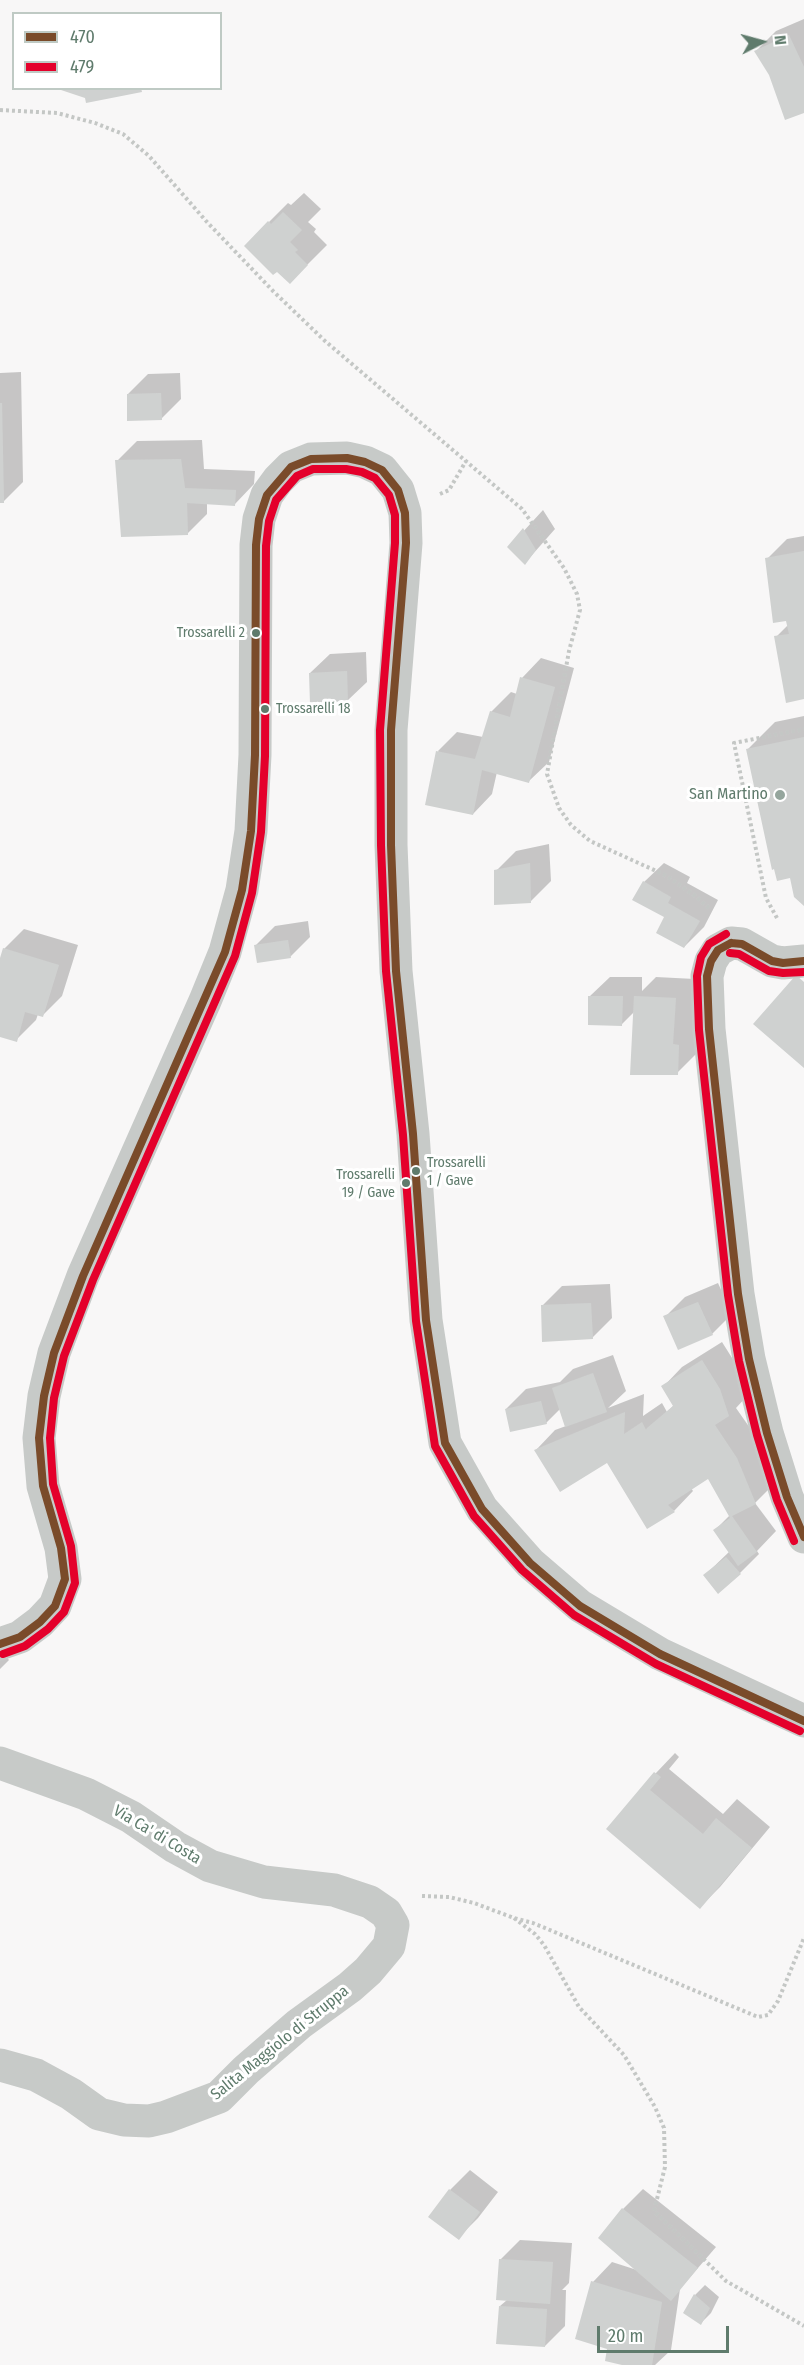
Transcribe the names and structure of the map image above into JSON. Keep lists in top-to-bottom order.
{
  "streets": {
    "street": ["Via Ca' di Costa", "Salita Maggiolo di Struppa"]
  },
  "crossings": [
    ["Via Ca' di Costa", "Salita Maggiolo di Struppa"]
  ],
  "places": [
    "Trossarelli 2",
    "Trossarelli 18",
    "San Martino",
    "Trossarelli 1 / Gave",
    "Trossarelli 19 / Gave"
  ],
  "lines": ["transit line 470", "transit line 479"],
  "legend": ["470", "479"],
  "scale_bar": "20 m",
  "north": "right"
}
